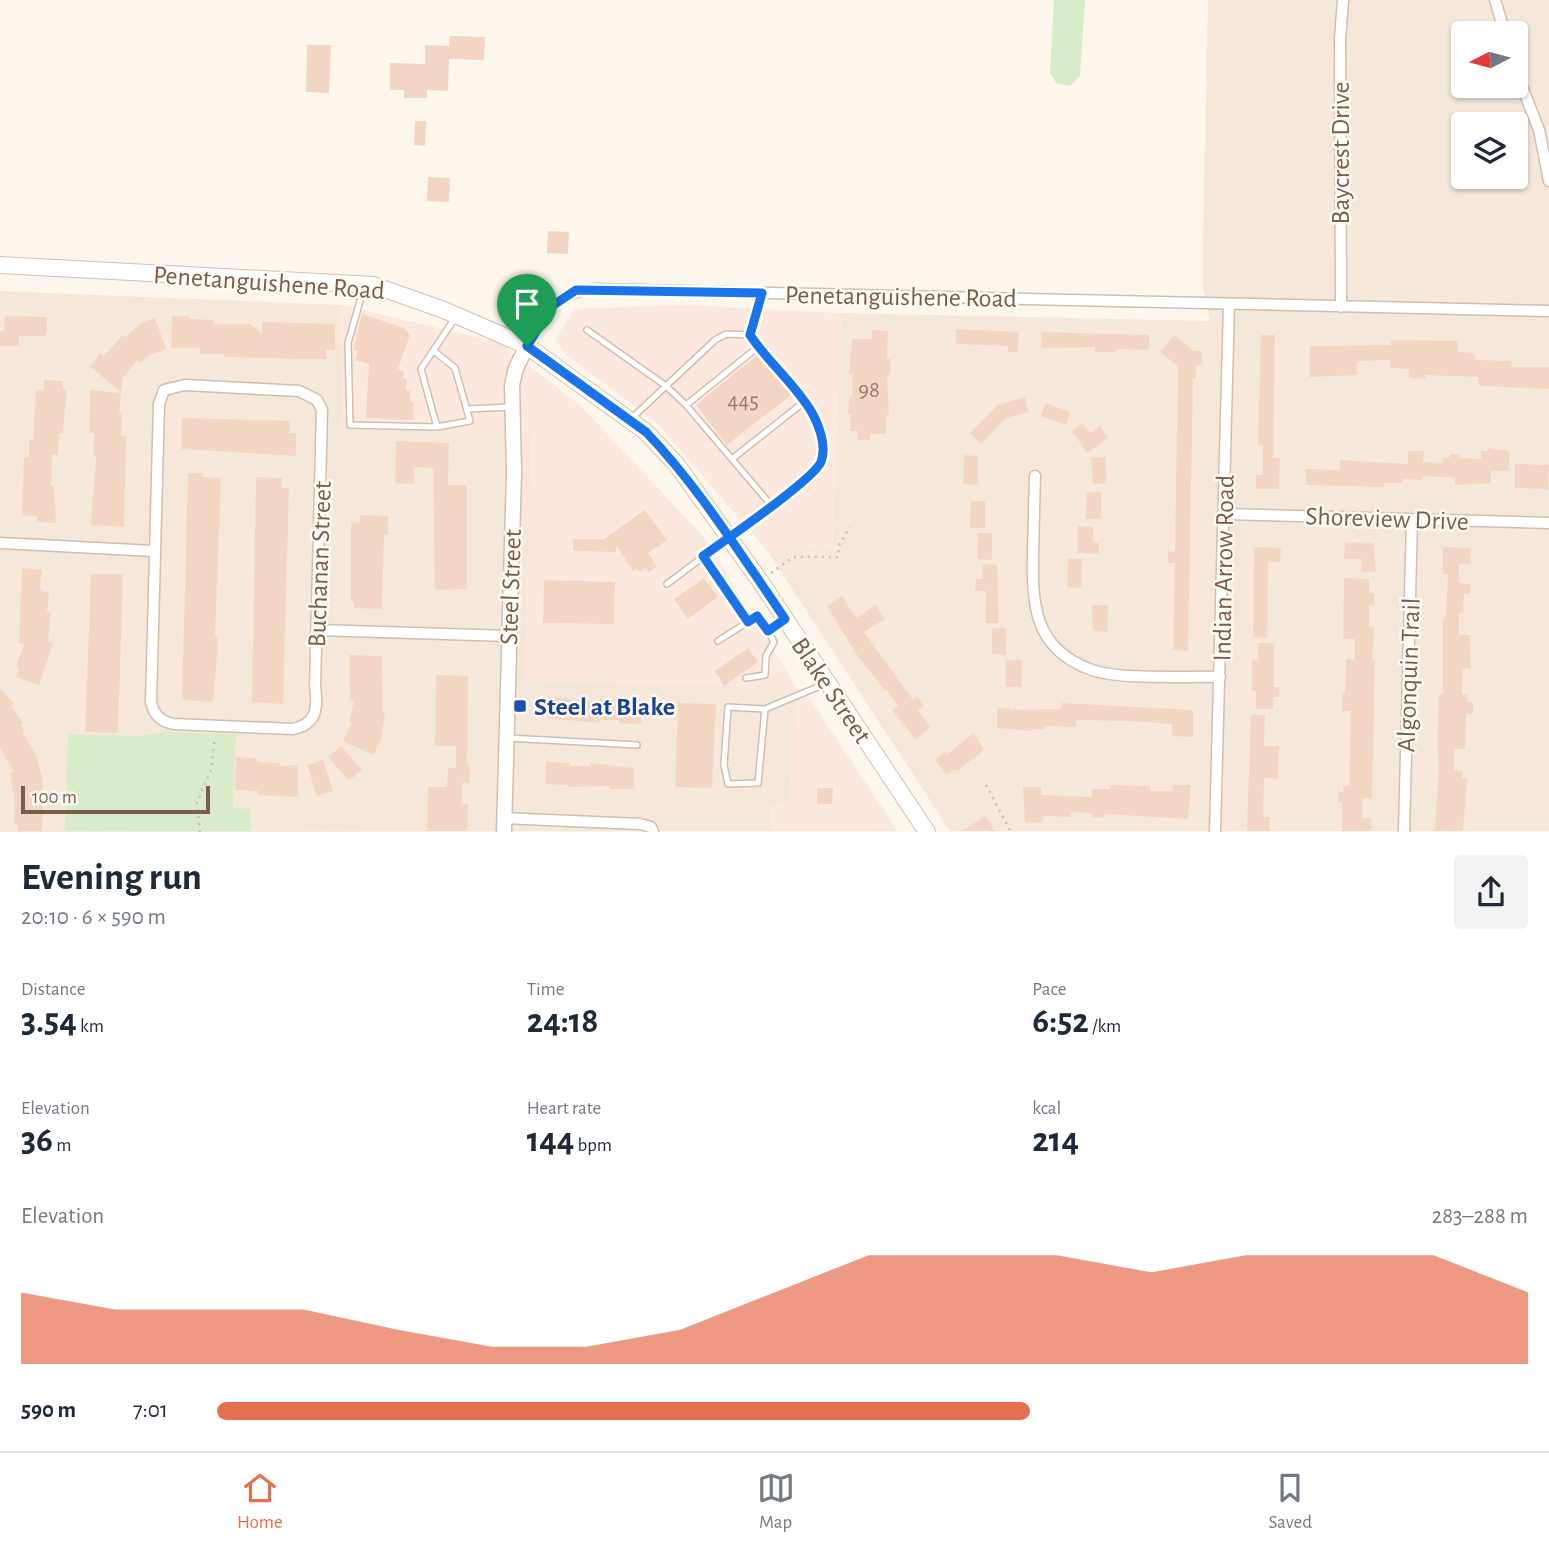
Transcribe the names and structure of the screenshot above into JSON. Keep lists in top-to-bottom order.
{
  "streets": {
    "main road": ["Penetanguishene Road", "Blake Street"],
    "street": [
      "Baycrest Drive",
      "Shoreview Drive",
      "Buchanan Street",
      "Indian Arrow Road",
      "Steel Street",
      "Algonquin Trail"
    ]
  },
  "crossings": [
    ["Baycrest Drive", "Penetanguishene Road"],
    ["Penetanguishene Road", "Indian Arrow Road"],
    ["Penetanguishene Road", "Steel Street"],
    ["Penetanguishene Road", "Blake Street"],
    ["Shoreview Drive", "Indian Arrow Road"],
    ["Shoreview Drive", "Algonquin Trail"],
    ["Steel Street", "Blake Street"]
  ],
  "places": {
    "transit": ["Steel at Blake"]
  },
  "house_numbers": ["98", "445"],
  "scale_bar": "100 m",
  "north": "left",
  "page": {
    "scale": "100 m",
    "heading": ["Evening run", "20:10 · 6 × 590 m"],
    "stats": [
      ["Distance", "3.54 km"],
      ["Time", "24:18"],
      ["Pace", "6:52 /km"],
      ["Elevation", "36 m"],
      ["Heart rate", "144 bpm"],
      ["kcal", "214"]
    ],
    "chart": ["Elevation", "283–288 m"],
    "list": [
      {
        "name": "590 m",
        "note": "7:01"
      }
    ],
    "tabs": ["Home", "Map", "Saved"]
  }
}
